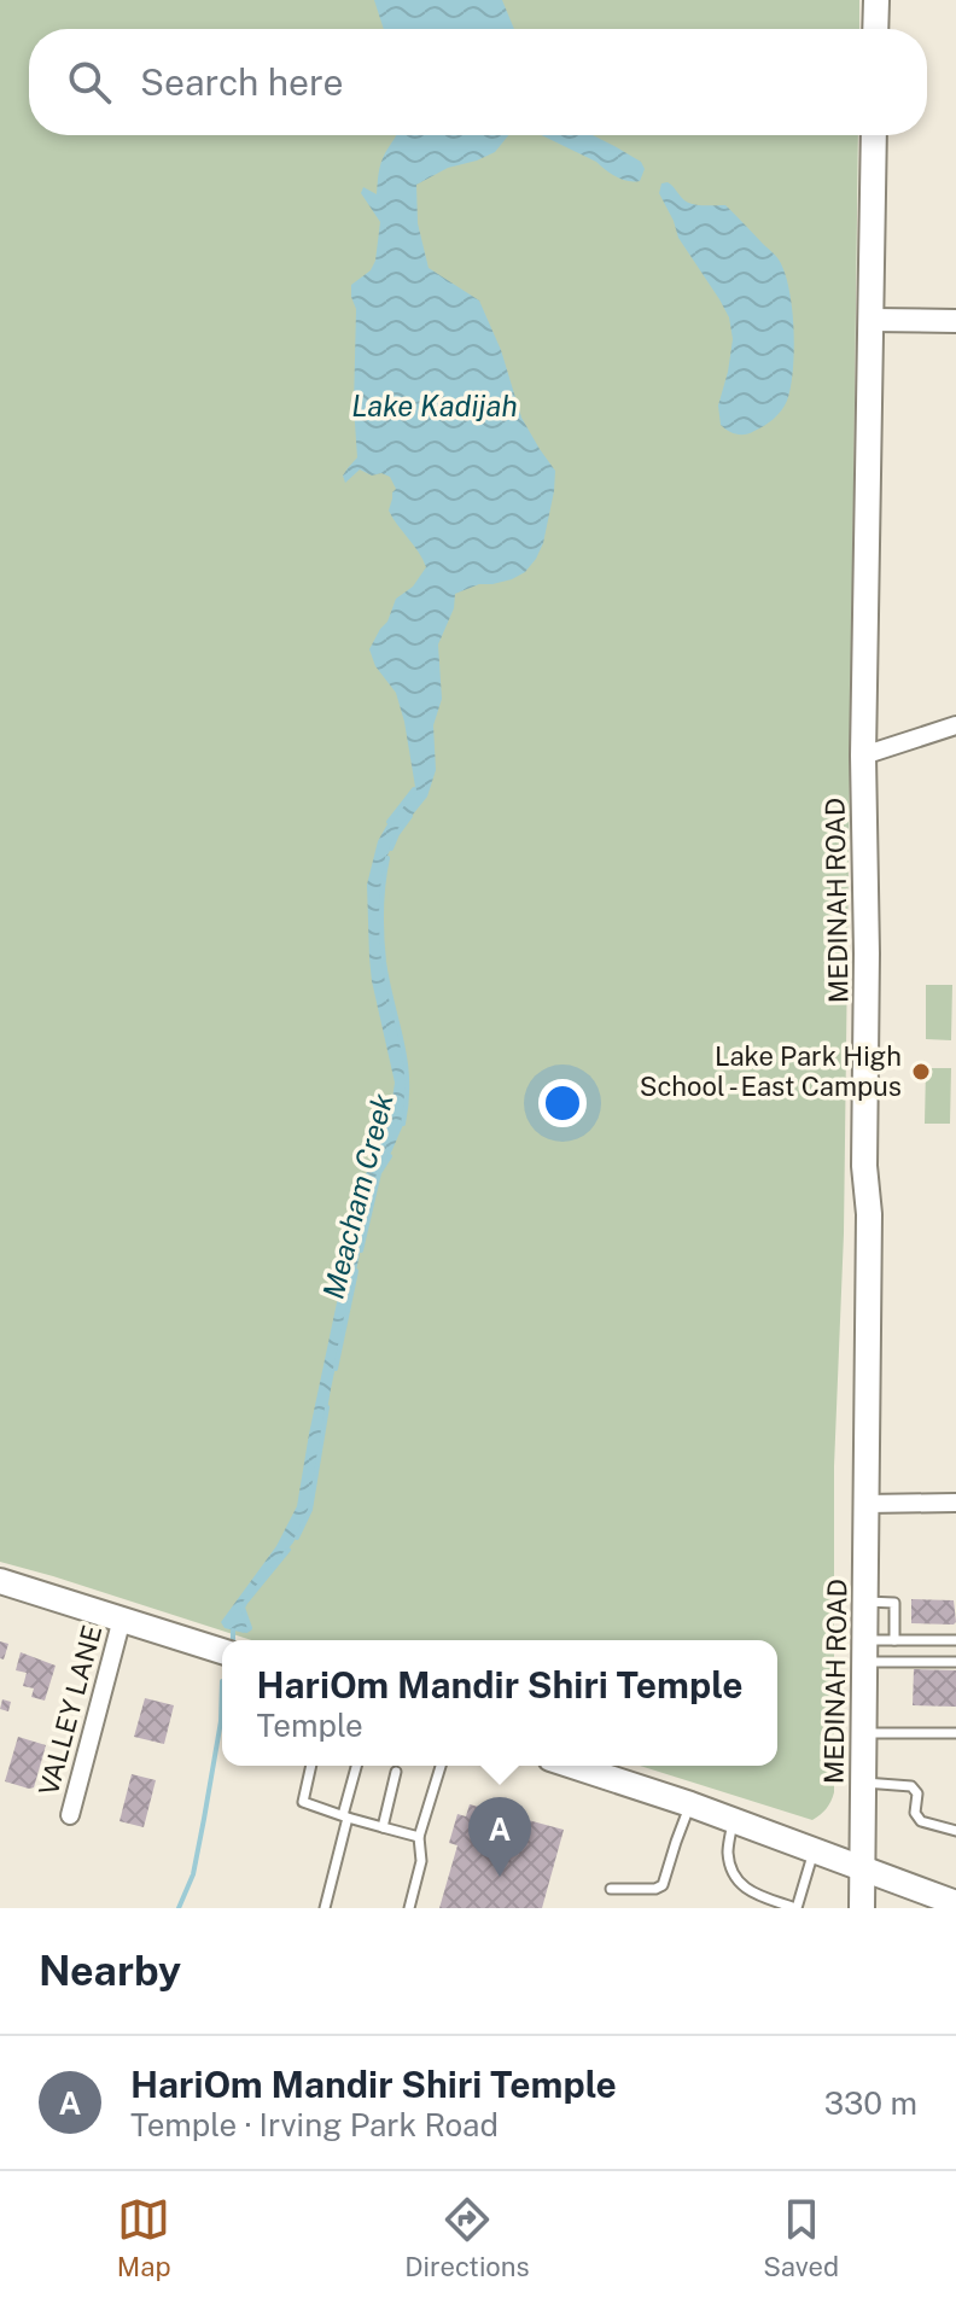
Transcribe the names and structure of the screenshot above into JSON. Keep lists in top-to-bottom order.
{
  "streets": {
    "main road": ["MEDINAH ROAD"],
    "street": ["VALLEY LANE"]
  },
  "water": ["Lake Kadijah", "Meacham Creek"],
  "places": ["Lake Park High School - East Campus"],
  "page": {
    "search": "Search here",
    "popup": ["HariOm Mandir Shiri Temple", "Temple"],
    "pins": "A",
    "heading": "Nearby",
    "list": [
      {
        "mark": "A",
        "name": "HariOm Mandir Shiri Temple",
        "note": "Temple · Irving Park Road",
        "value": "330 m"
      }
    ],
    "nav": ["Map", "Directions", "Saved"]
  }
}
